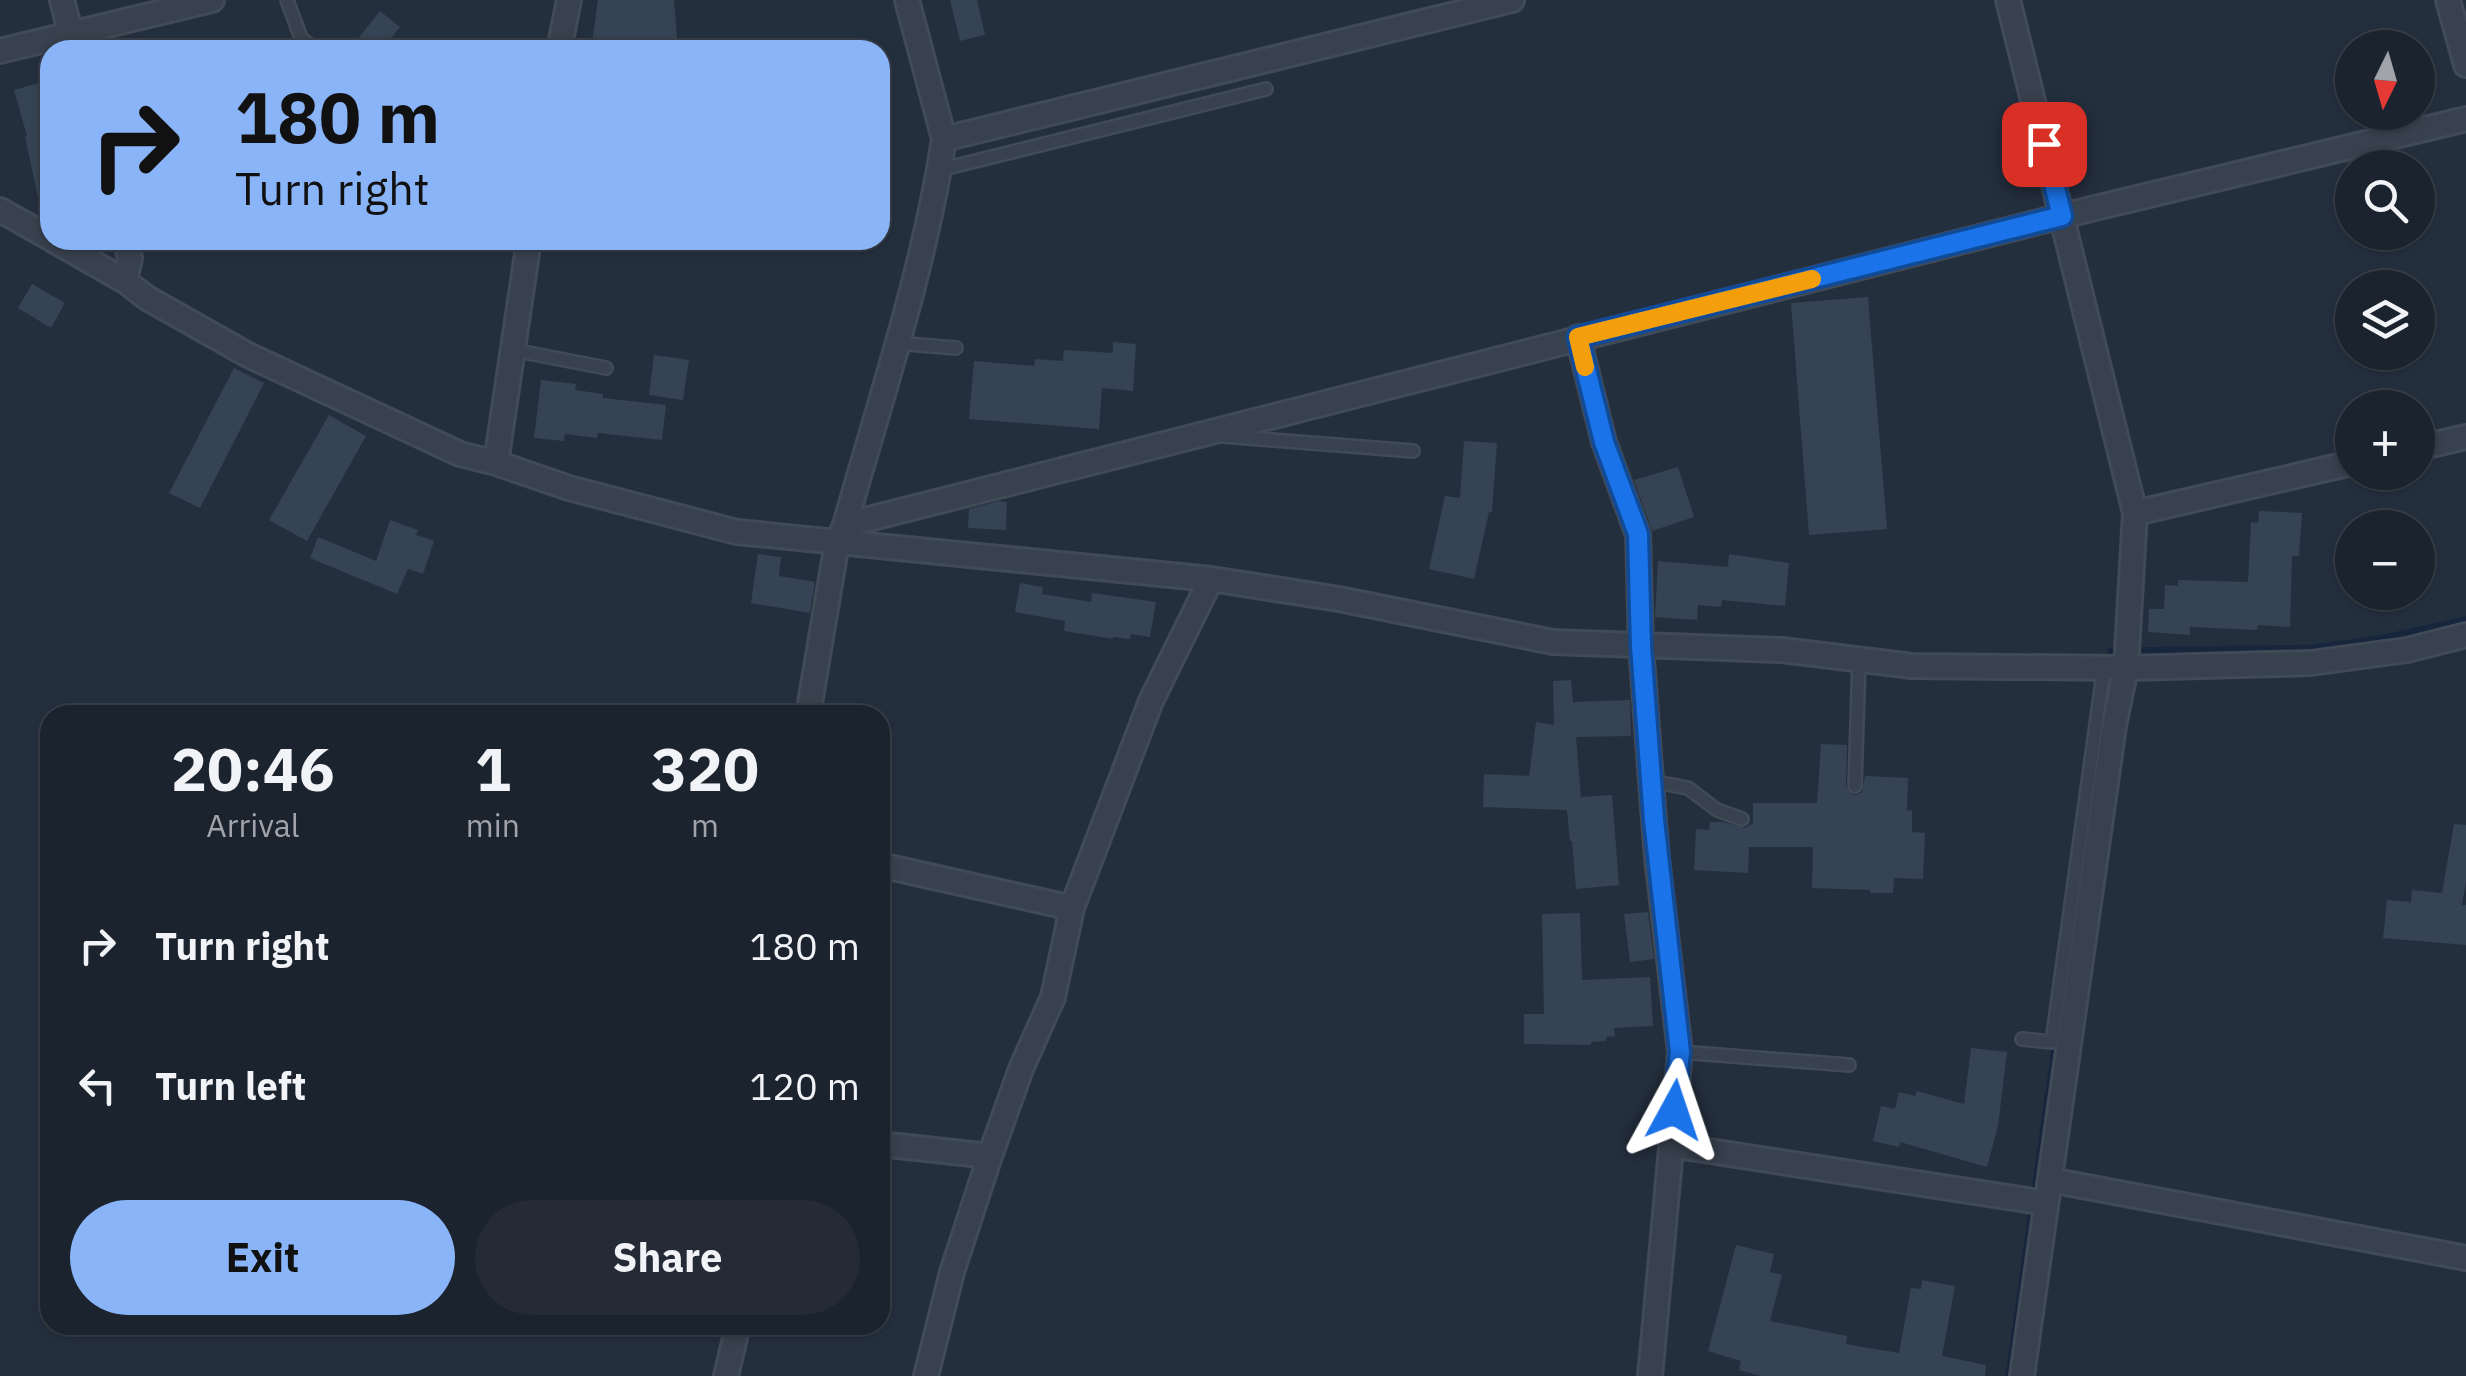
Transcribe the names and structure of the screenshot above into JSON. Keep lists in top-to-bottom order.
{
  "north": "bottom",
  "page": {
    "map_buttons": ["+", "−"],
    "turn": ["180 m", "Turn right"],
    "eta": [
      "20:46",
      "Arrival",
      "1",
      "min",
      "320",
      "m"
    ],
    "list": [
      {
        "name": "Turn right",
        "value": "180 m"
      },
      {
        "name": "Turn left",
        "value": "120 m"
      }
    ],
    "buttons": ["Exit", "Share"]
  }
}
